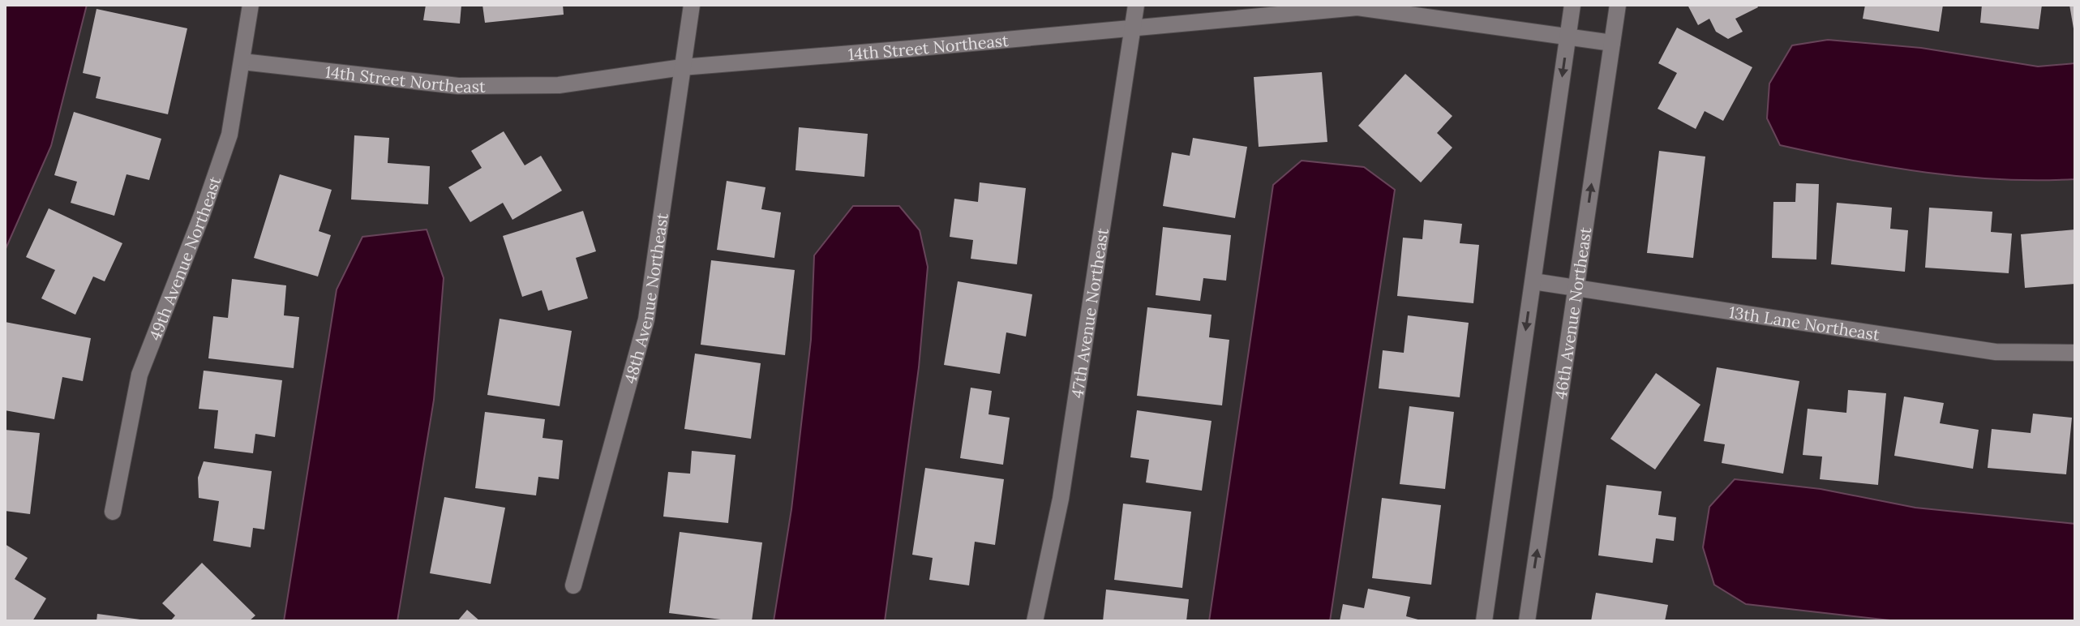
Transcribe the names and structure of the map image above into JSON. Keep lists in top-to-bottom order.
{
  "streets": {
    "street": [
      "14th Street Northeast",
      "49th Avenue Northeast",
      "48th Avenue Northeast",
      "46th Avenue Northeast",
      "47th Avenue Northeast",
      "13th Lane Northeast"
    ]
  },
  "crossings": [
    ["14th Street Northeast", "49th Avenue Northeast"],
    ["14th Street Northeast", "48th Avenue Northeast"],
    ["14th Street Northeast", "46th Avenue Northeast"],
    ["14th Street Northeast", "47th Avenue Northeast"],
    ["46th Avenue Northeast", "13th Lane Northeast"]
  ]
}
